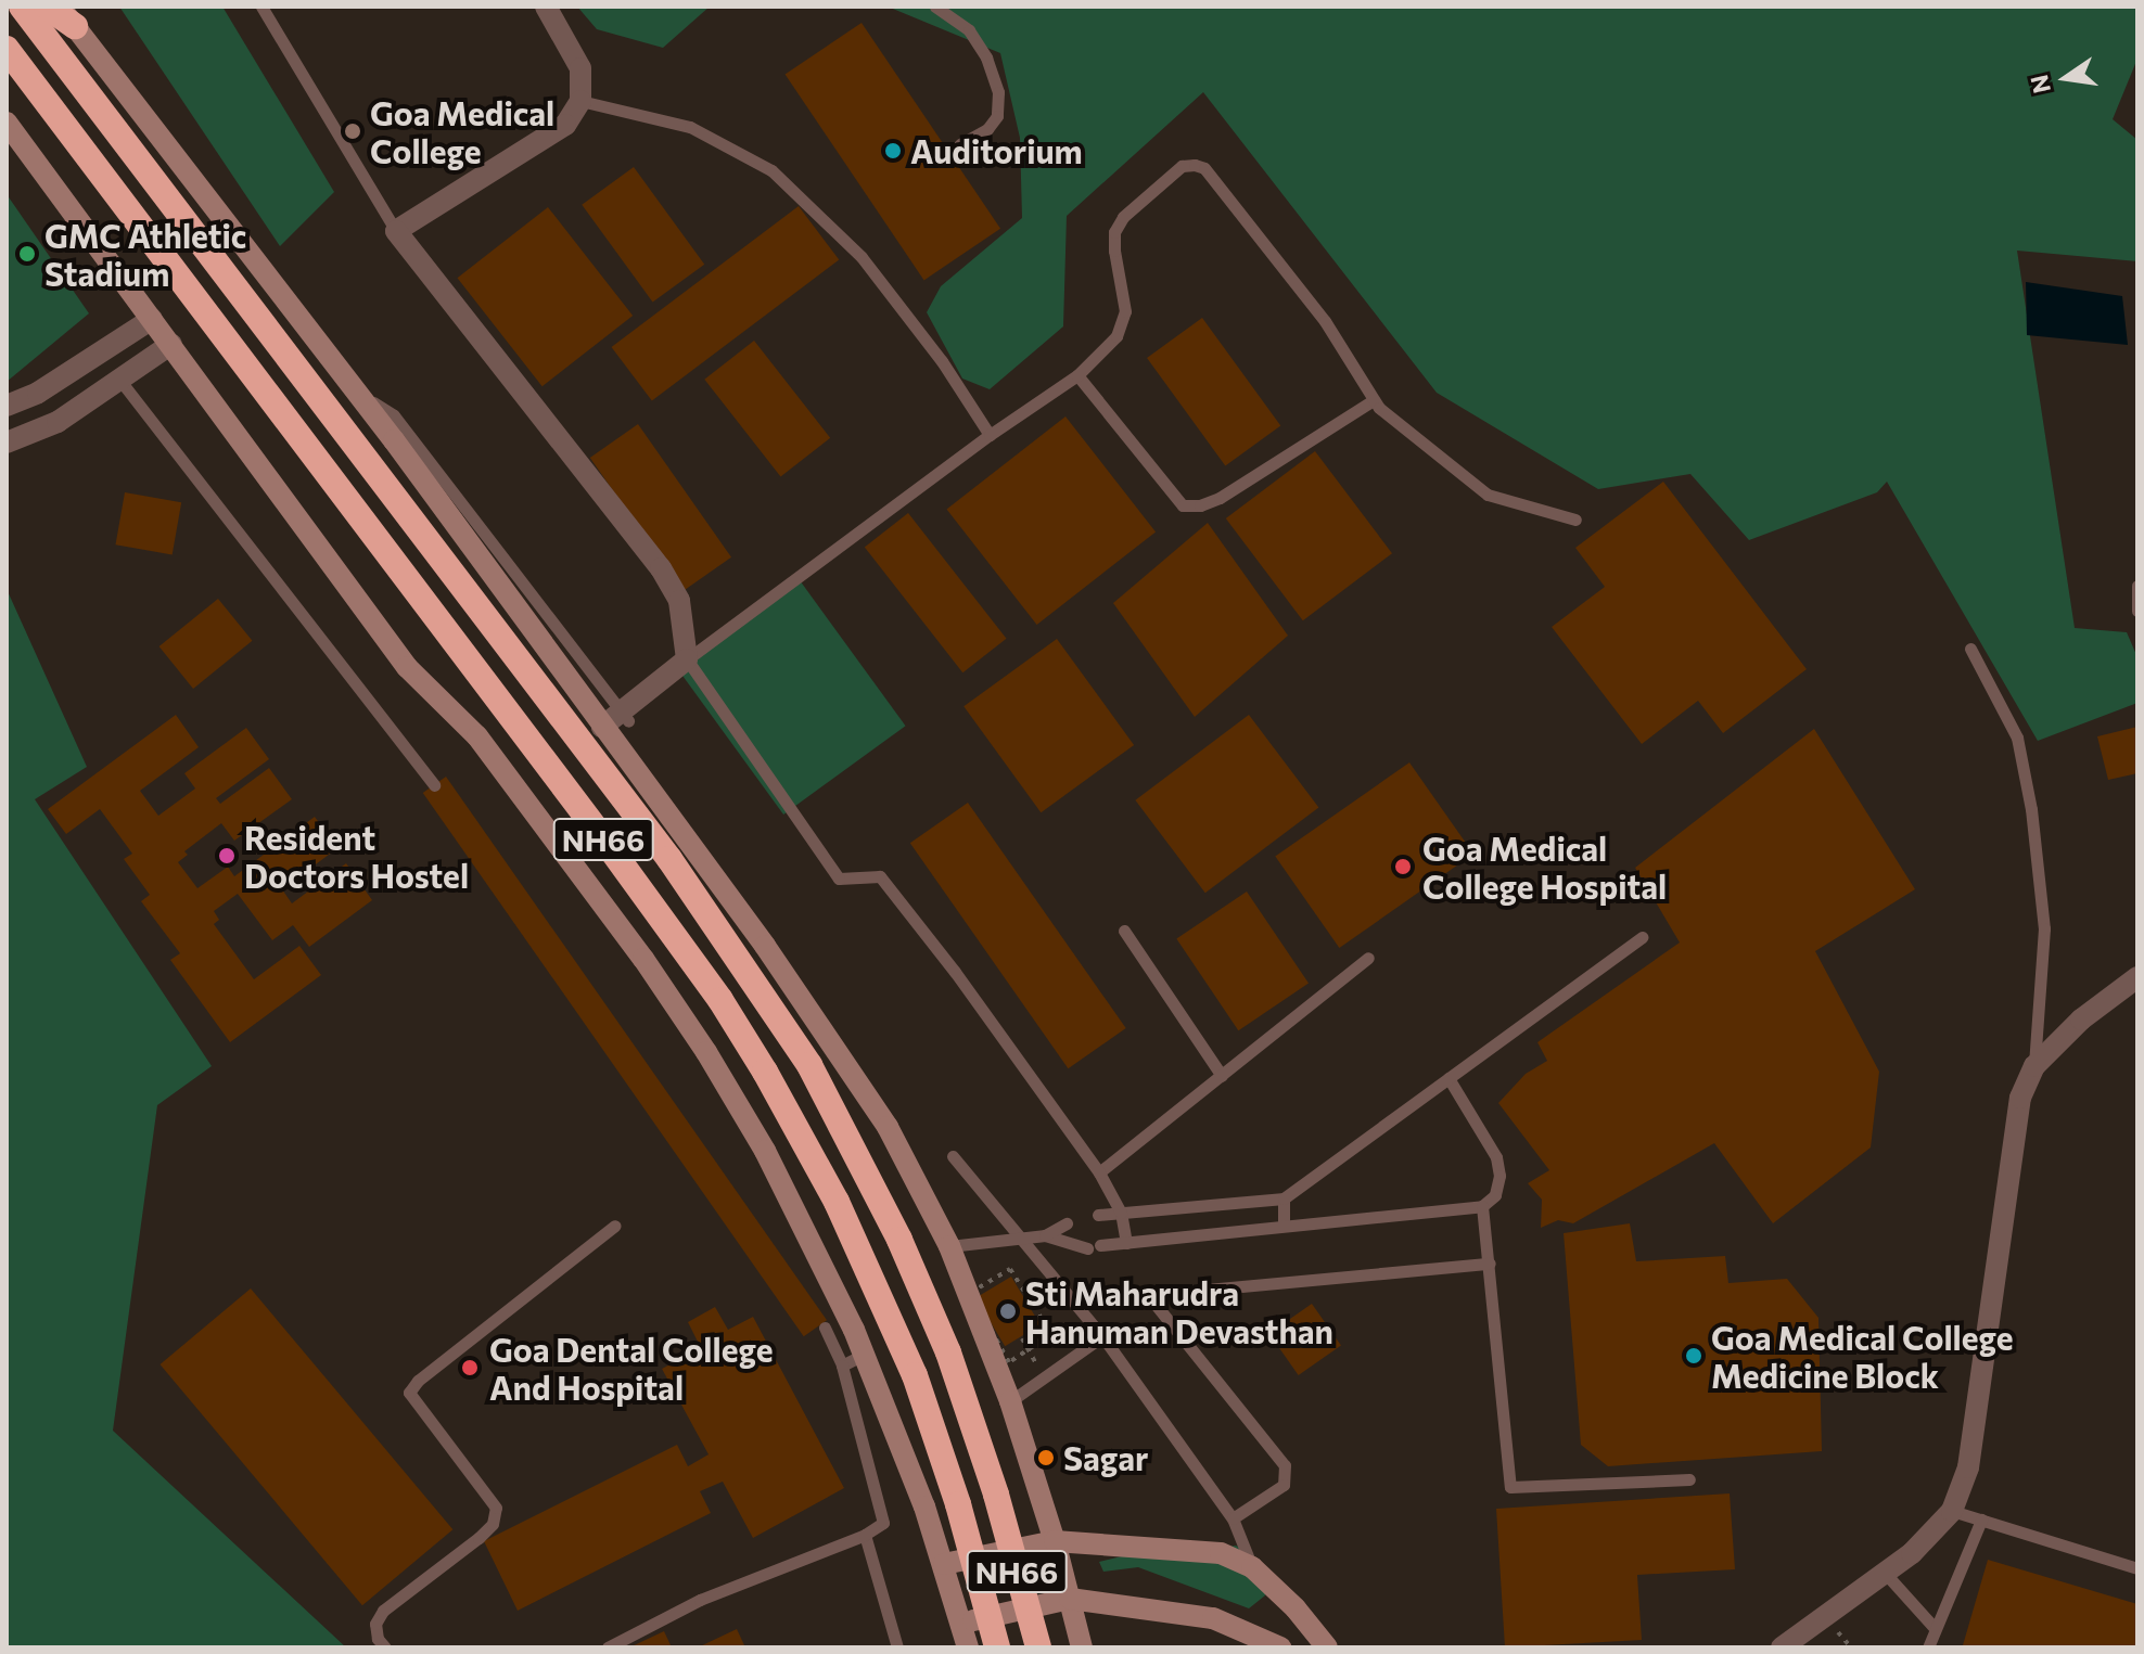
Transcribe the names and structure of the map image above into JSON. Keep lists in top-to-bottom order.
{
  "streets": {
    "highway": ["NH66"]
  },
  "places": [
    "Goa Medical College",
    "Auditorium",
    "GMC Athletic Stadium",
    "Resident Doctors Hostel",
    "Goa Medical College Hospital",
    "Sti Maharudra Hanuman Devasthan",
    "Goa Medical College Medicine Block",
    "Goa Dental College And Hospital",
    "Sagar"
  ],
  "north": "left"
}
